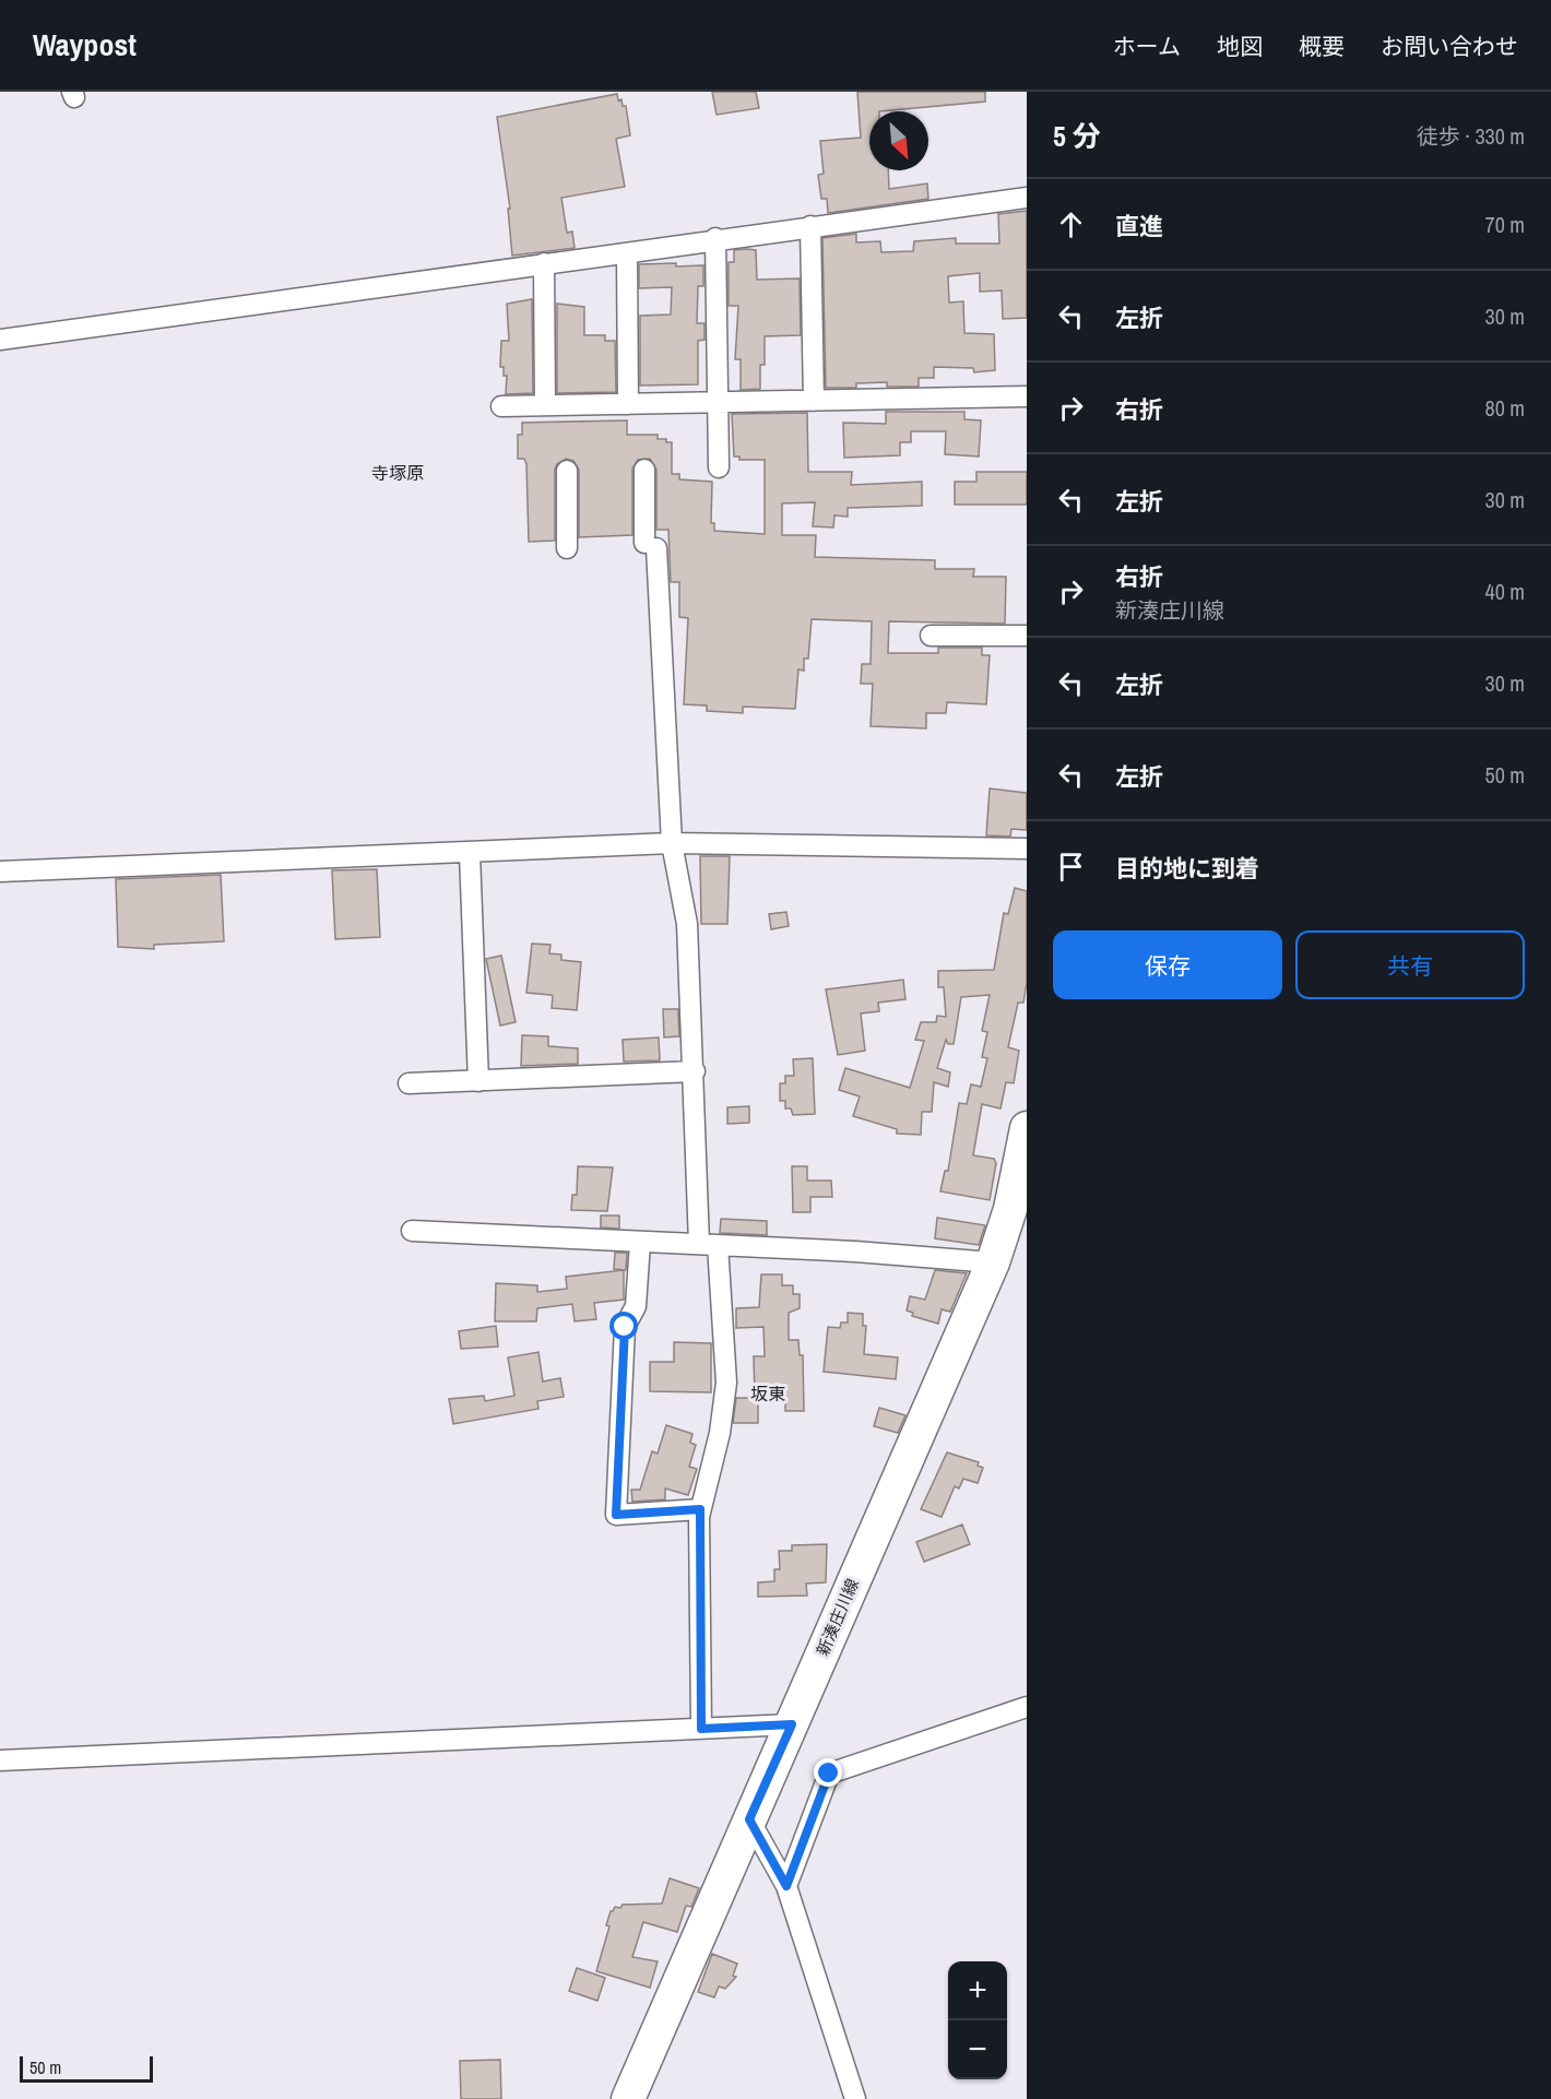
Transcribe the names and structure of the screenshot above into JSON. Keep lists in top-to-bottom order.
{
  "streets": {
    "main road": ["新湊庄川線"]
  },
  "districts": ["寺塚原", "坂東"],
  "scale_bar": "50 m",
  "north": "bottom right",
  "page": {
    "header": "Waypost",
    "nav": [
      "ホーム",
      "地図",
      "概要",
      "お問い合わせ"
    ],
    "heading": ["5 分", "徒歩 · 330 m"],
    "list": [
      ["直進", "70 m"],
      ["左折", "30 m"],
      ["右折", "80 m"],
      ["左折", "30 m"],
      ["右折", "新湊庄川線", "40 m"],
      ["左折", "30 m"],
      ["左折", "50 m"],
      "目的地に到着"
    ],
    "buttons": ["保存", "共有"],
    "map_buttons": ["+", "−"],
    "scale": "50 m"
  }
}
